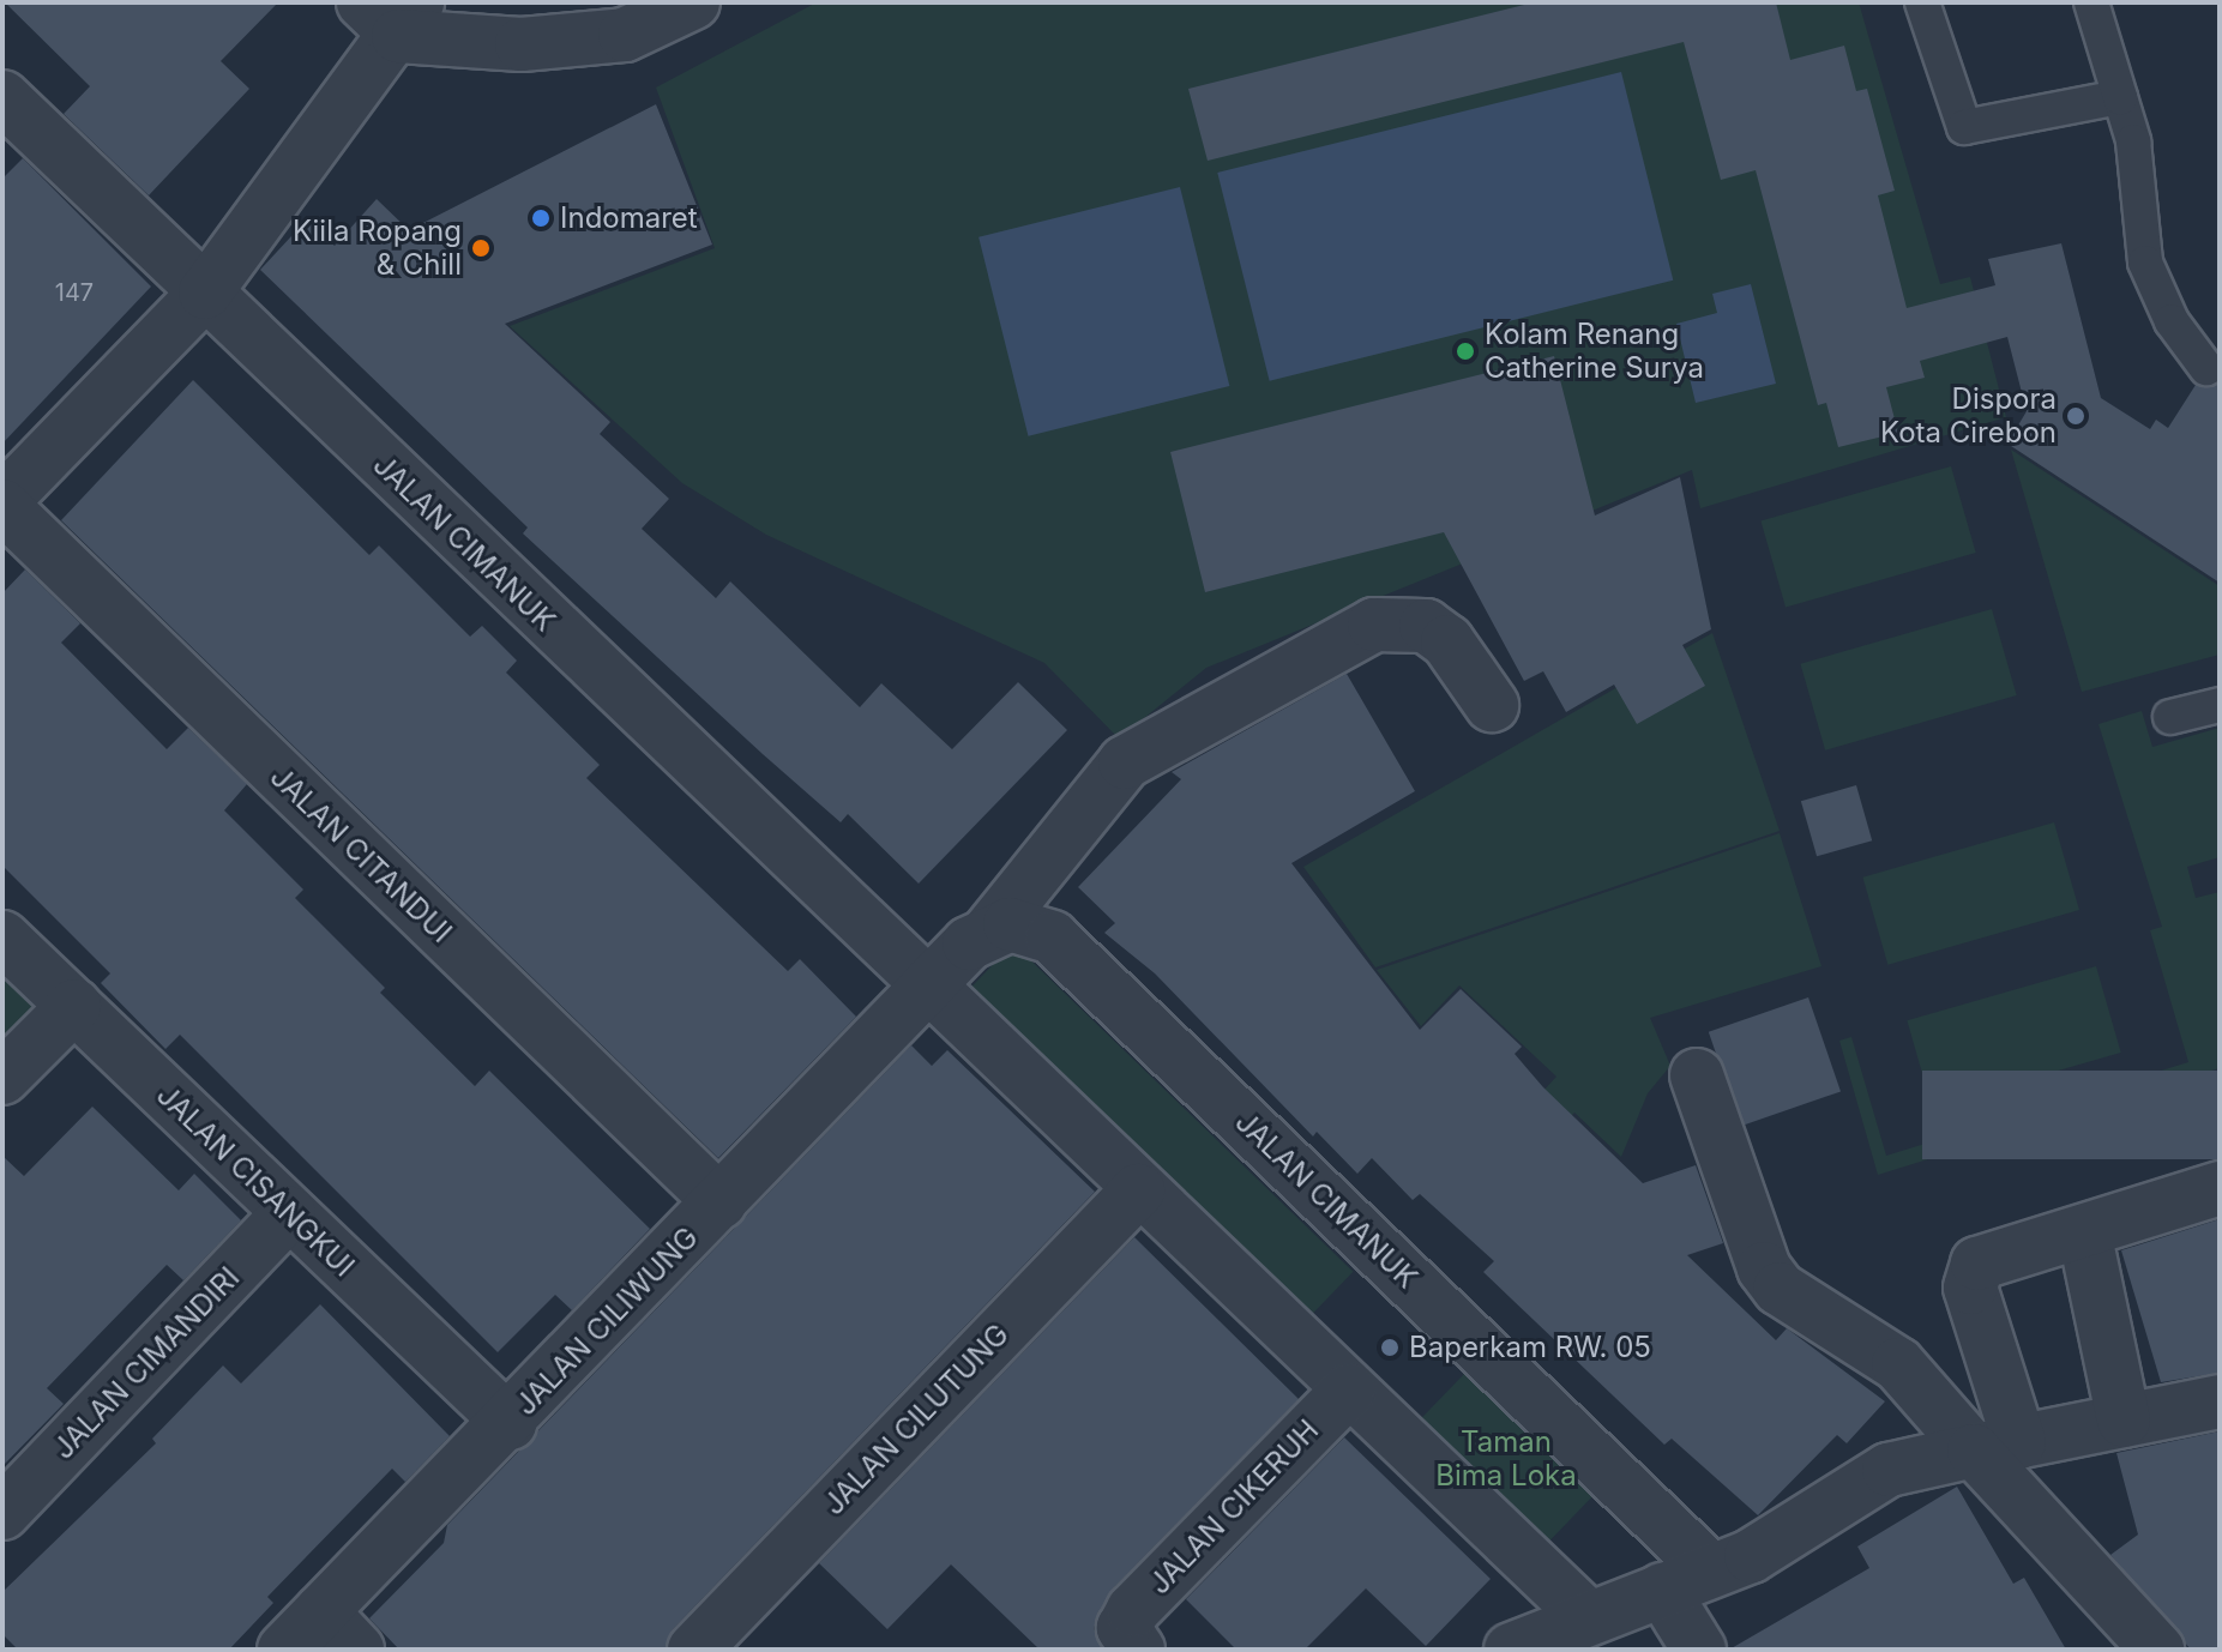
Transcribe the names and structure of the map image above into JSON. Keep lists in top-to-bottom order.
{
  "streets": {
    "street": [
      "JALAN CIMANUK",
      "JALAN CITANDUI",
      "JALAN CISANGKUI",
      "JALAN CILIWUNG",
      "JALAN CIMANDIRI",
      "JALAN CILUTUNG",
      "JALAN CIKERUH"
    ]
  },
  "crossings": [
    ["JALAN CIMANUK", "JALAN CILIWUNG"],
    ["JALAN CIMANUK", "JALAN CILUTUNG"],
    ["JALAN CIMANUK", "JALAN CIKERUH"],
    ["JALAN CITANDUI", "JALAN CILIWUNG"],
    ["JALAN CISANGKUI", "JALAN CILIWUNG"],
    ["JALAN CISANGKUI", "JALAN CIMANDIRI"]
  ],
  "parks": ["Taman Bima Loka"],
  "places": [
    "Indomaret",
    "Kiila Ropang & Chill",
    "Kolam Renang Catherine Surya",
    "Dispora Kota Cirebon",
    "Baperkam RW. 05"
  ],
  "house_numbers": ["147"]
}
